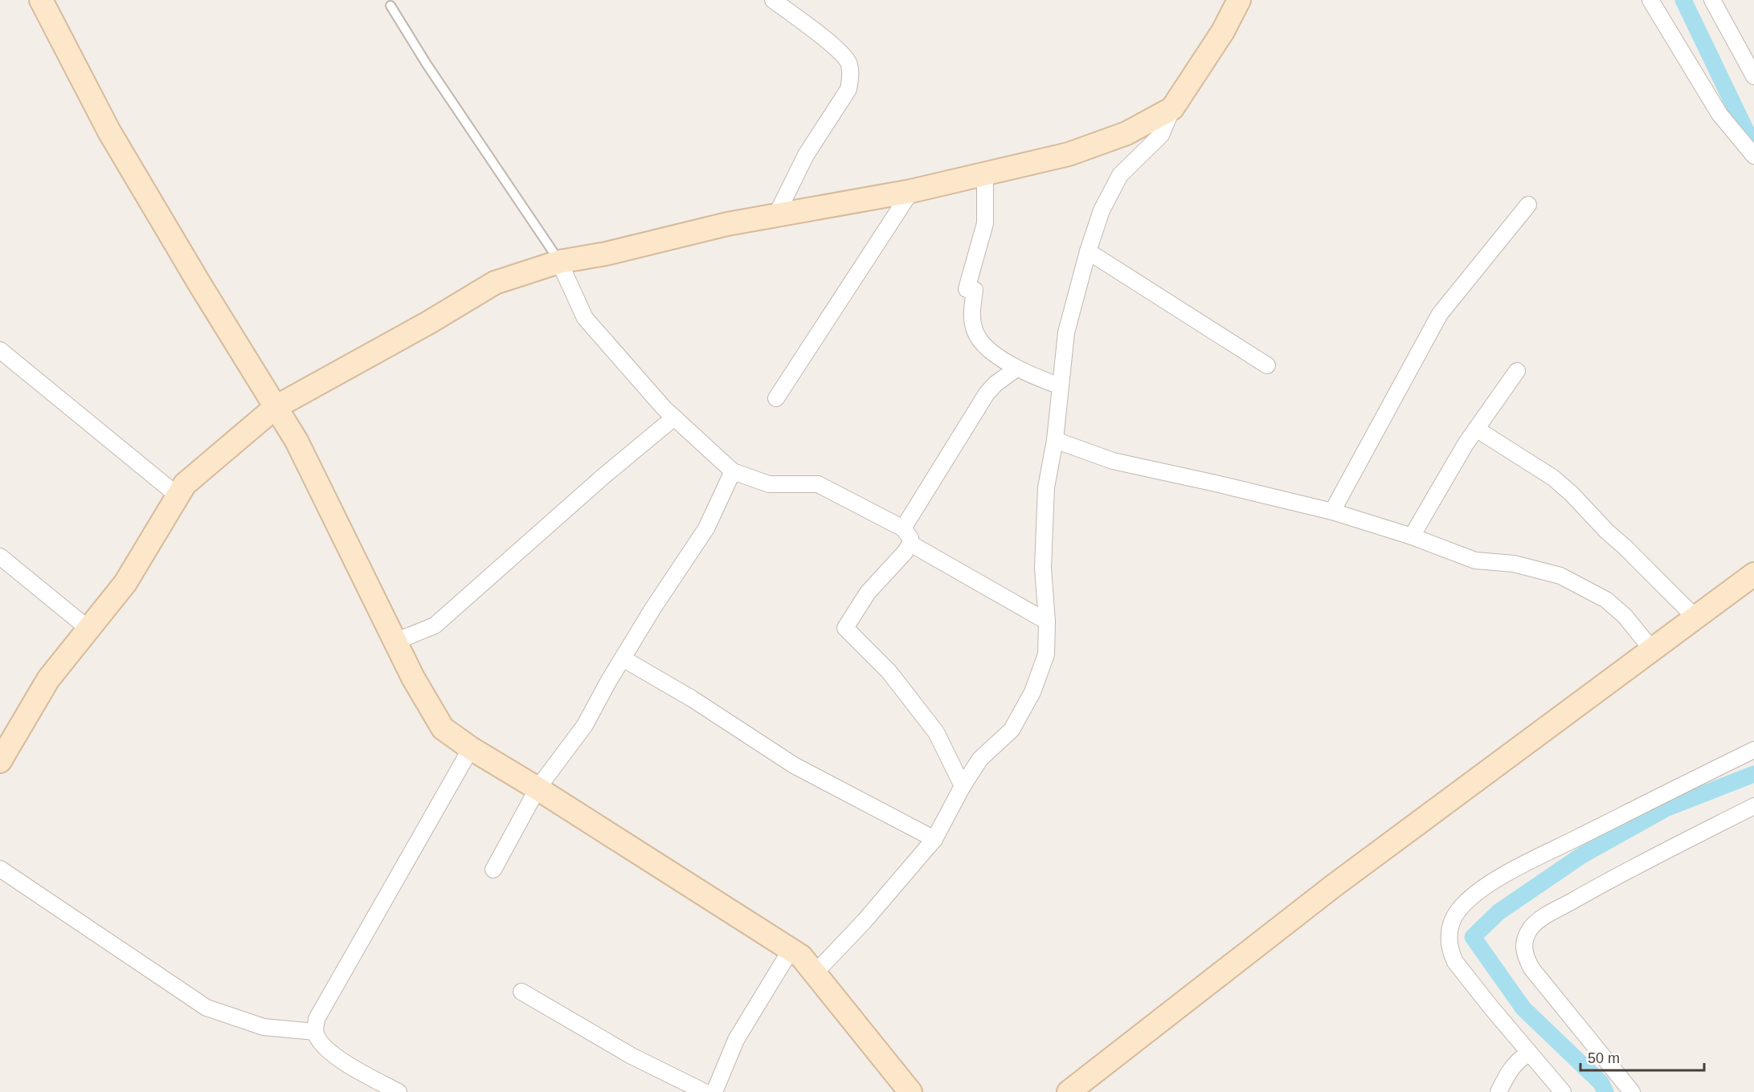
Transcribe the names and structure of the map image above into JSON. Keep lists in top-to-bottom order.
{
  "scale_bar": "50 m"
}
